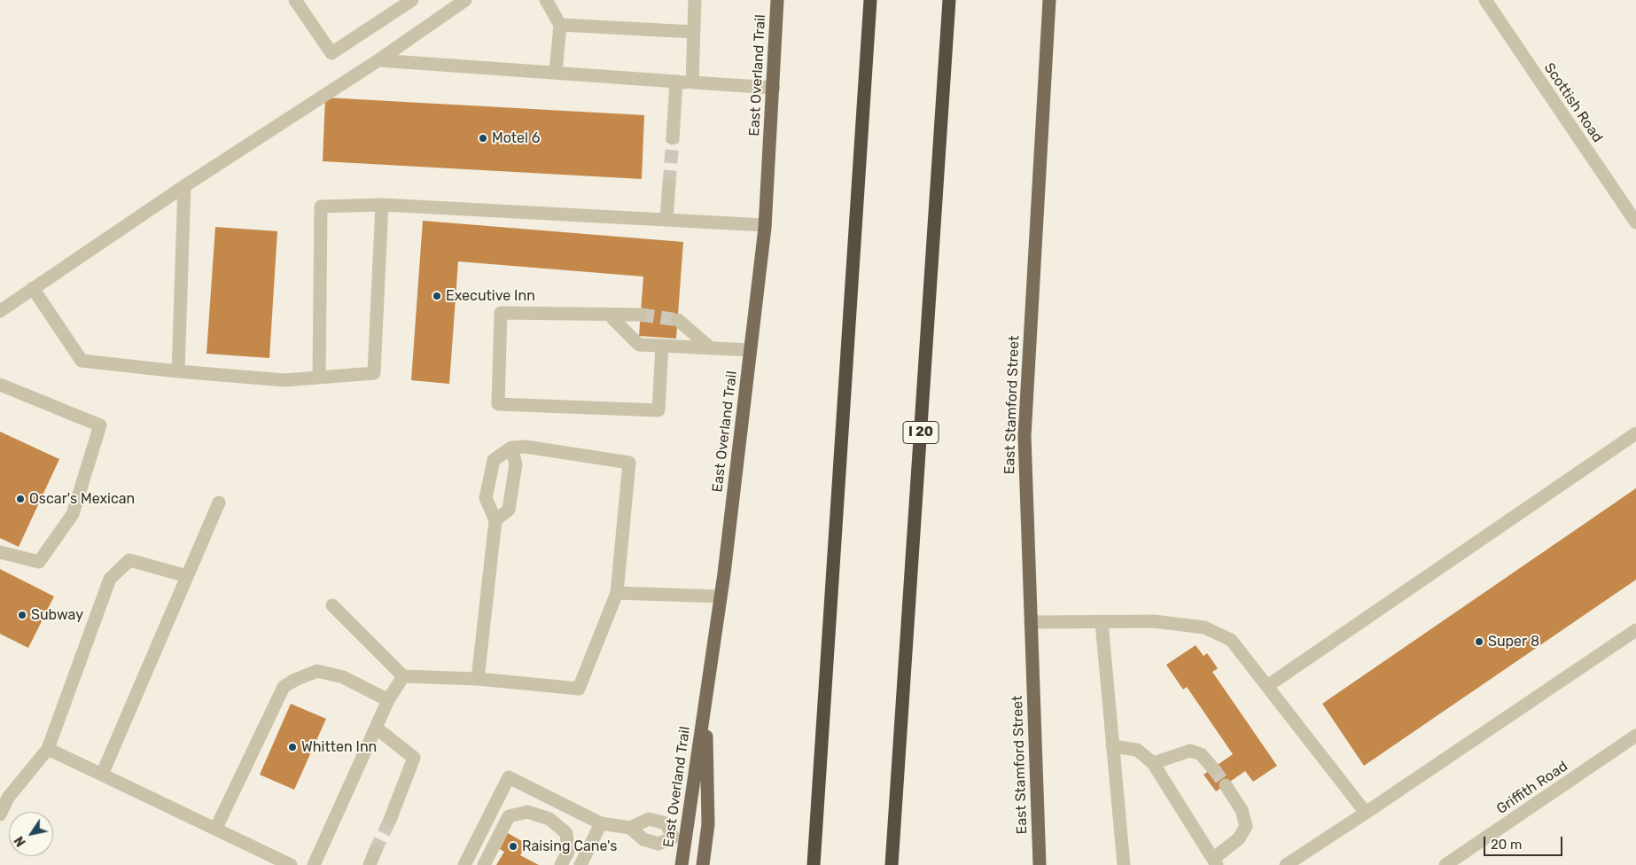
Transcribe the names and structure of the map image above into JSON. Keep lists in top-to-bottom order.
{
  "streets": {
    "highway": ["I 20"],
    "main road": ["East Overland Trail", "East Stamford Street"],
    "street": ["Scottish Road", "Griffith Road"]
  },
  "places": [
    "Motel 6",
    "Executive Inn",
    "Oscar's Mexican",
    "Subway",
    "Super 8",
    "Whitten Inn",
    "Raising Cane's"
  ],
  "scale_bar": "20 m",
  "north": "bottom left"
}
